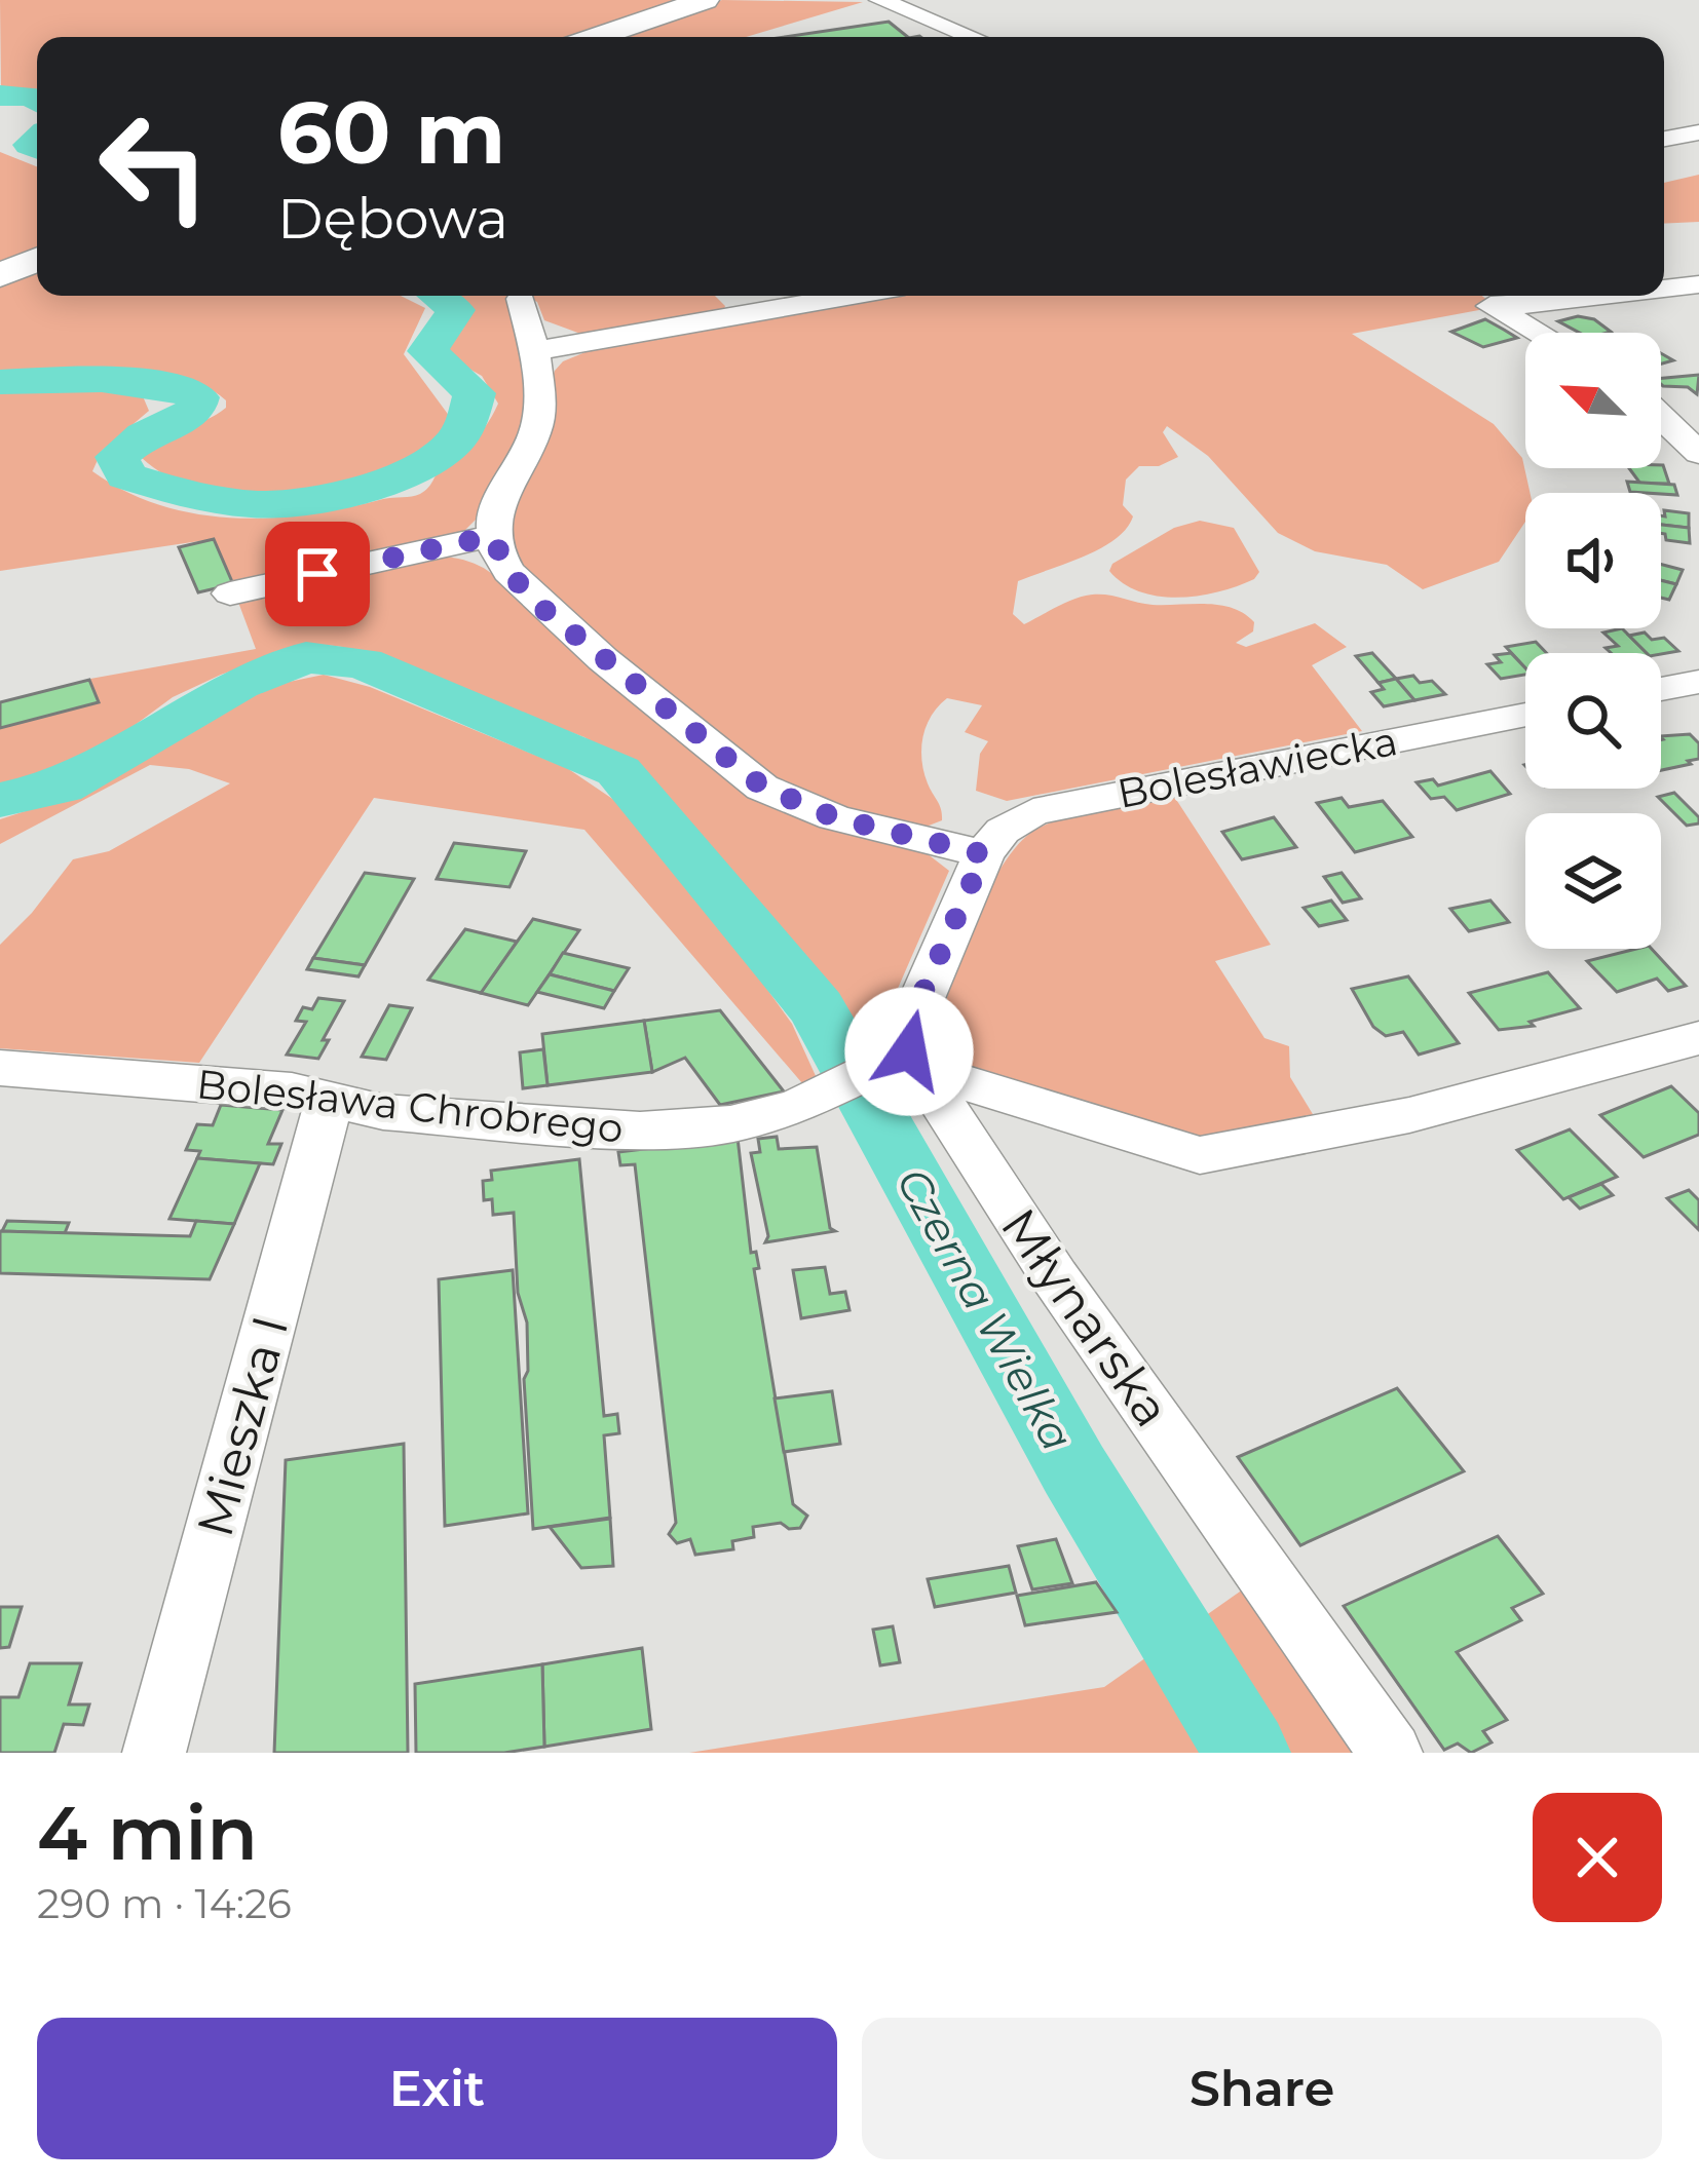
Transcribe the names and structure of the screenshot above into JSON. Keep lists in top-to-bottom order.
{
  "streets": {
    "street": [
      "Bolesławiecka",
      "Bolesława Chrobrego",
      "Młynarska",
      "Mieszka I"
    ]
  },
  "crossings": [
    ["Bolesława Chrobrego", "Młynarska"],
    ["Bolesława Chrobrego", "Mieszka I"]
  ],
  "water": ["Czerna Wielka"],
  "north": "top left",
  "page": {
    "turn": ["60 m", "Dębowa"],
    "heading": ["4 min", "290 m · 14:26"],
    "buttons": ["Exit", "Share"]
  }
}
